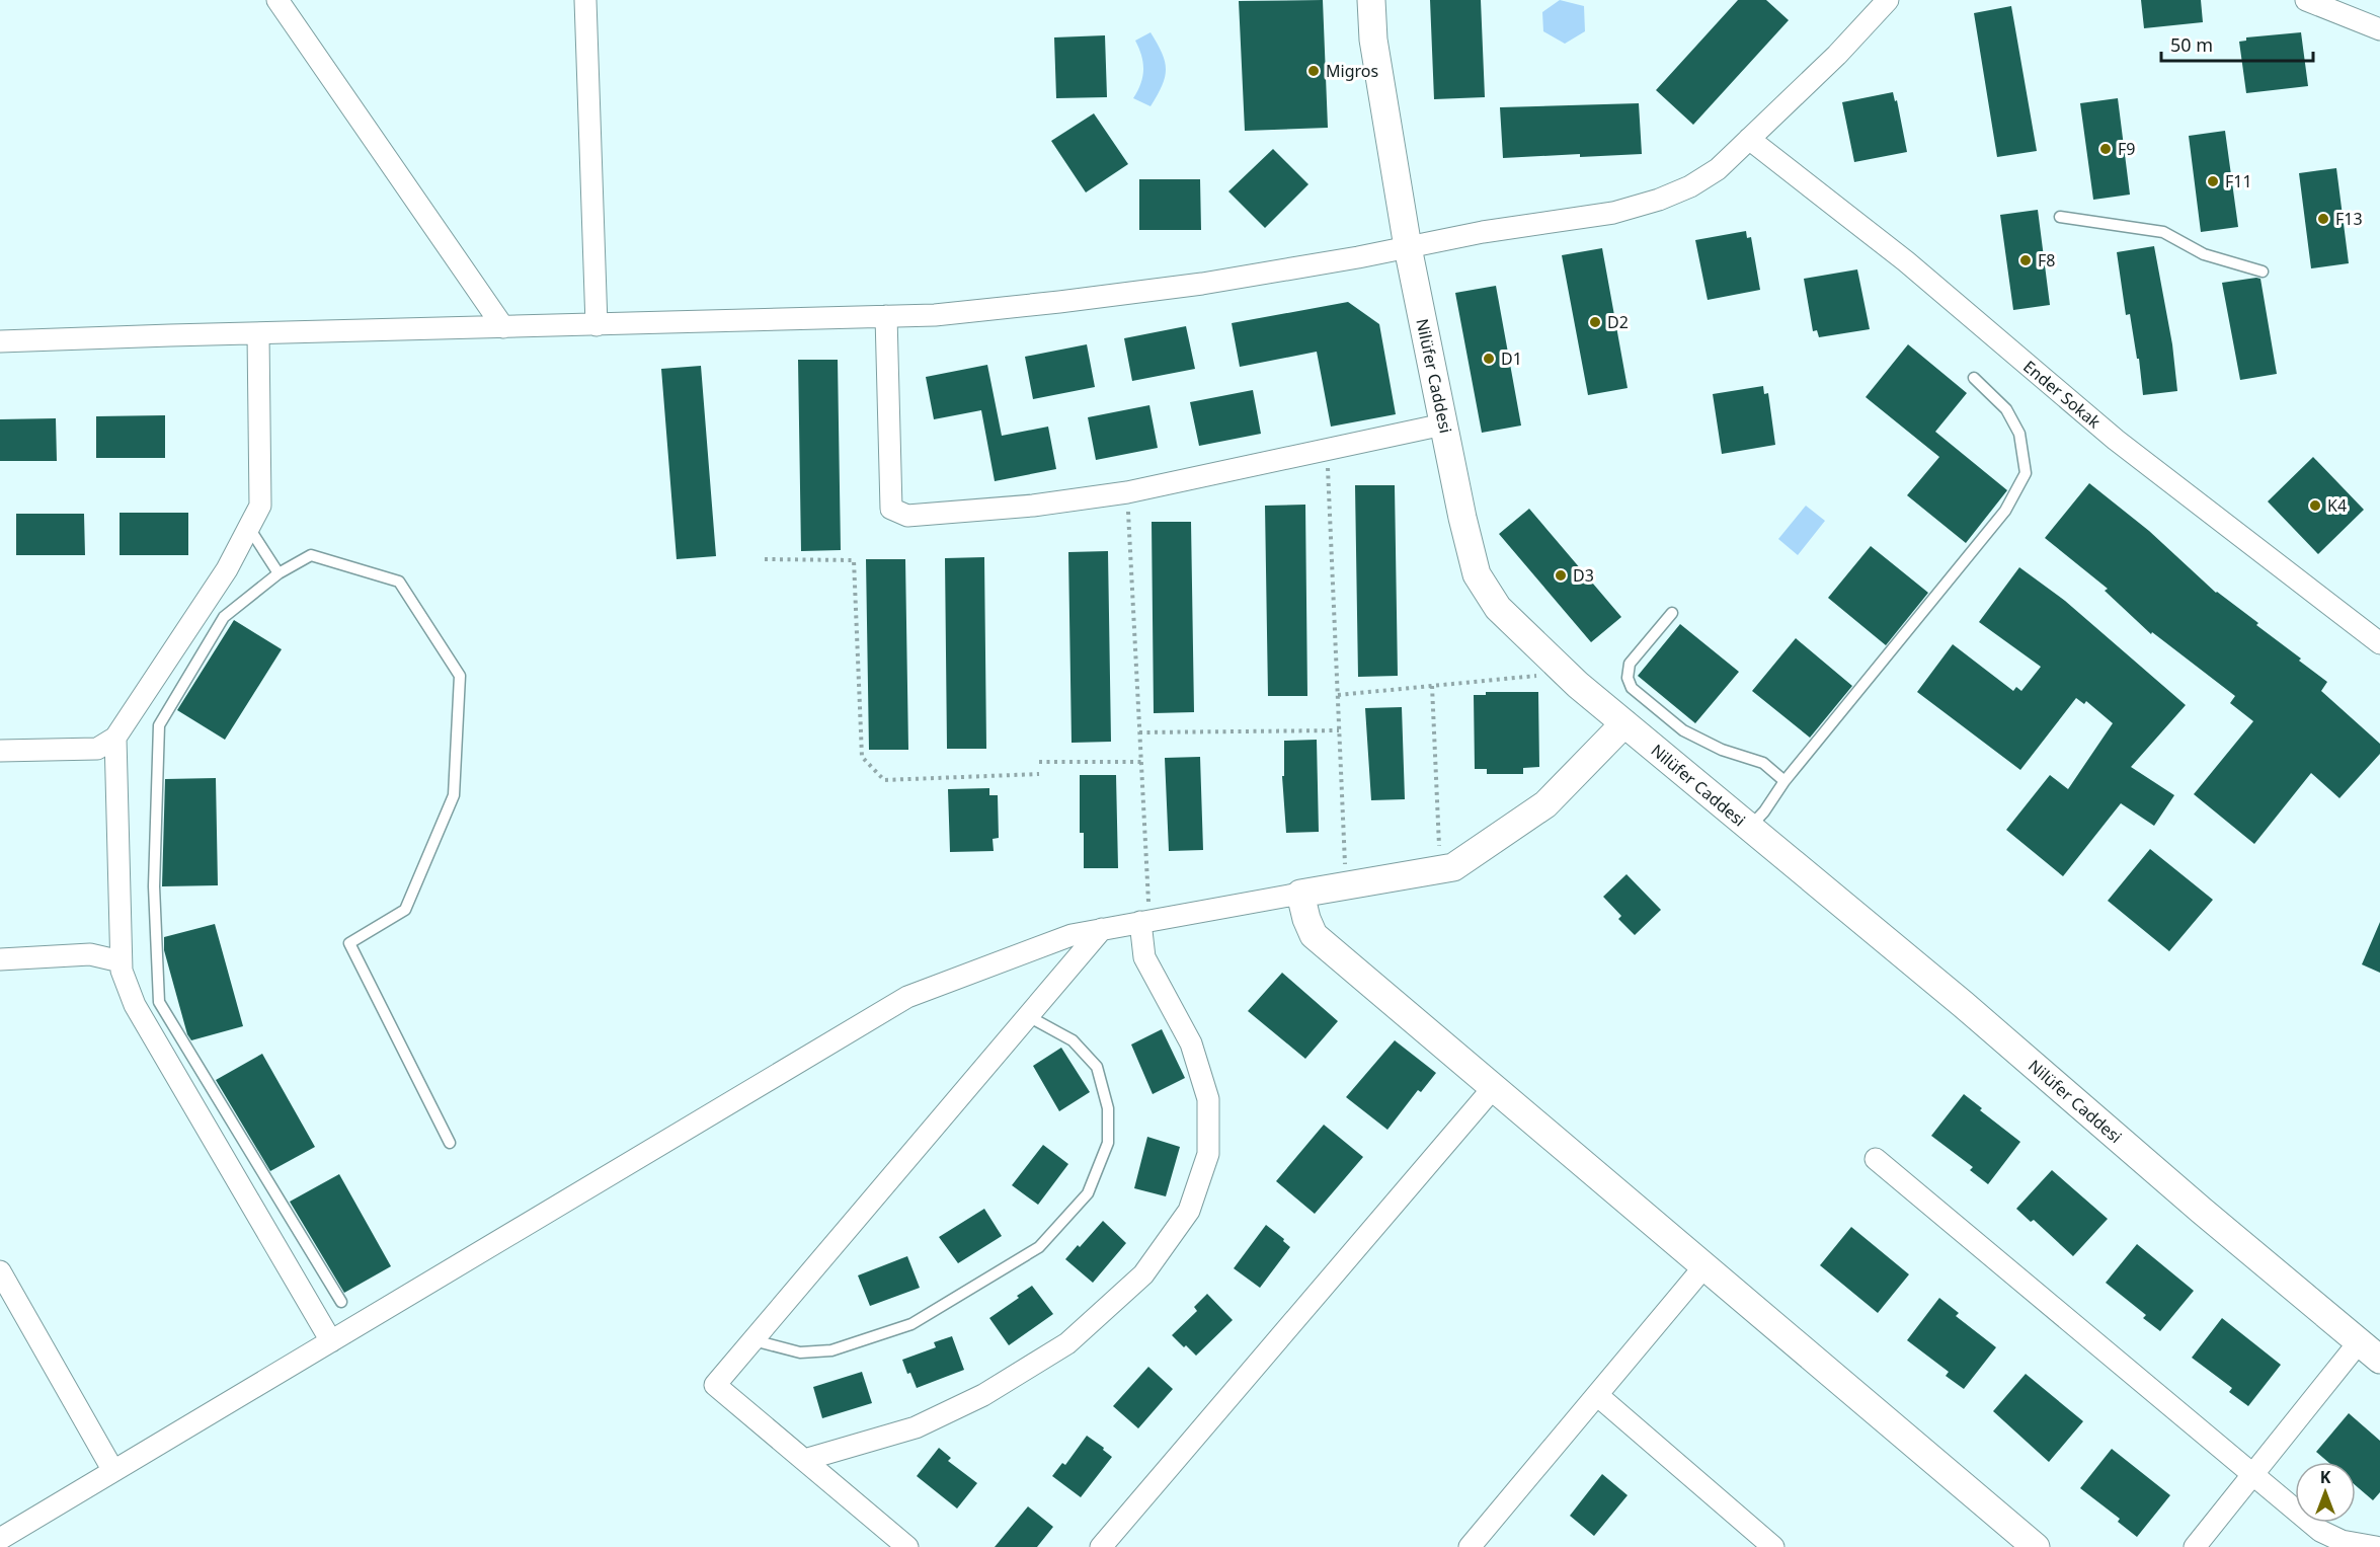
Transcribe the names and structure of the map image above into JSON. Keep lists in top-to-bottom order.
{
  "streets": {
    "street": ["Nilüfer Caddesi", "Ender Sokak"]
  },
  "places": [
    "Migros",
    "F9",
    "F11",
    "F13",
    "F8",
    "D2",
    "D1",
    "K4",
    "D3"
  ],
  "scale_bar": "50 m",
  "north": "top"
}
